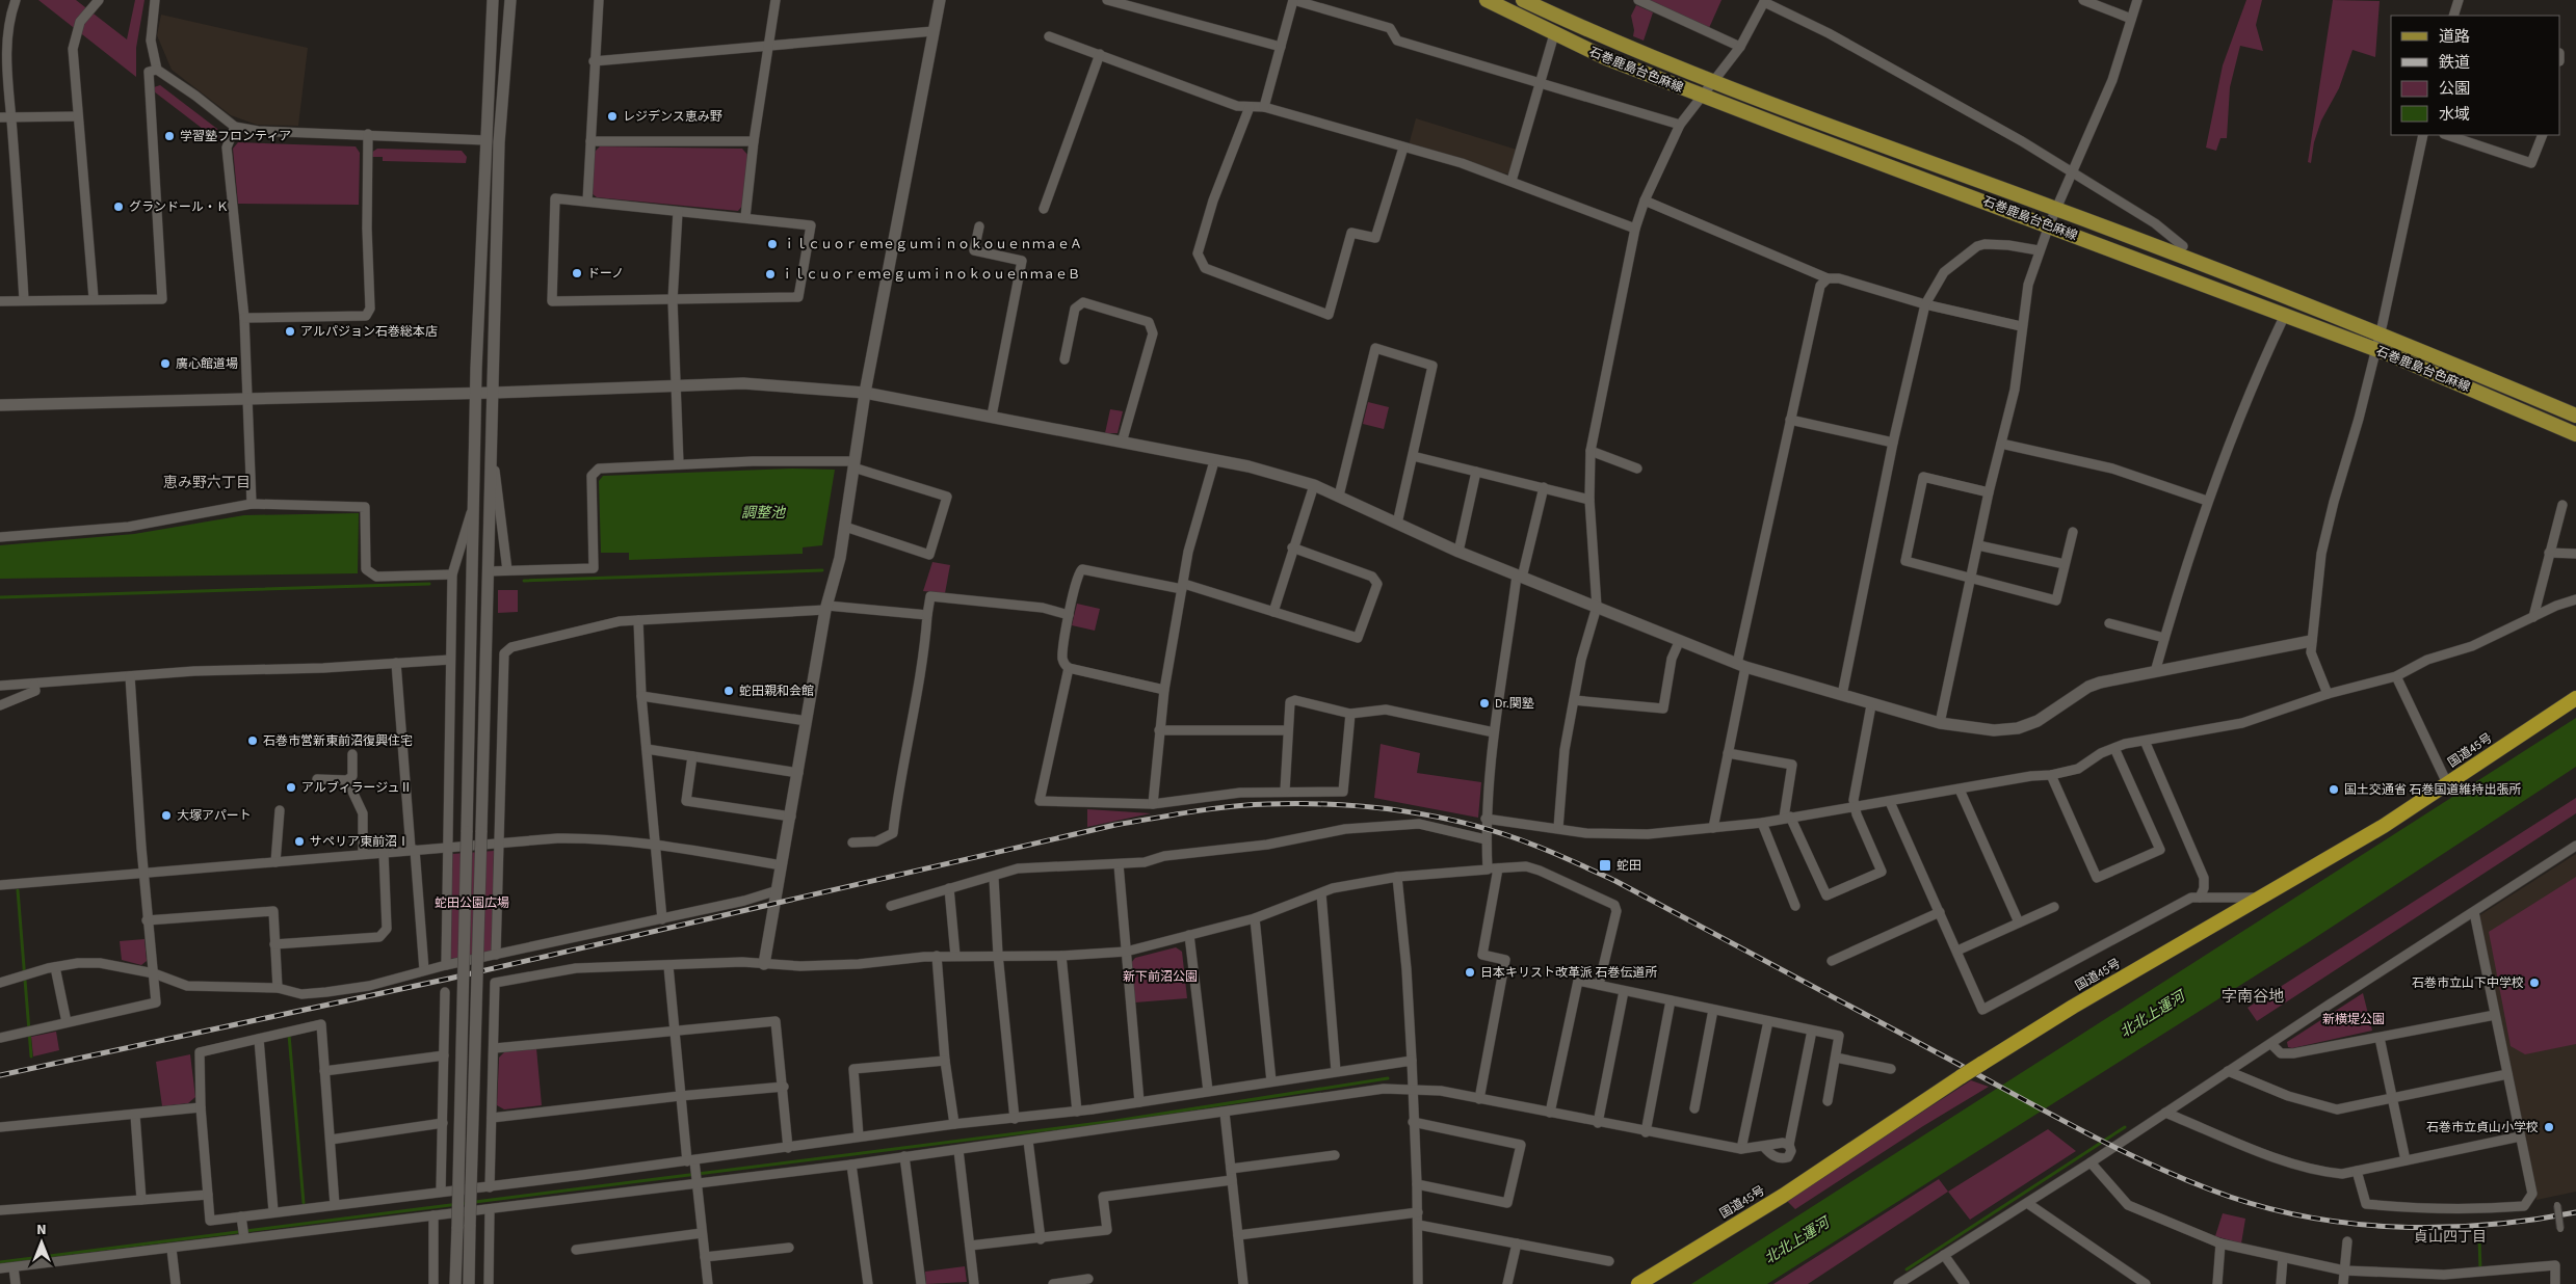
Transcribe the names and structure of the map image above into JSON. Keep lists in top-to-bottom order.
{
  "streets": {
    "highway": ["国道45号"],
    "main road": ["石巻鹿島台色麻線"]
  },
  "districts": ["恵み野六丁目", "字南谷地", "貞山四丁目"],
  "water": ["調整池", "北北上運河"],
  "parks": ["蛇田公園広場", "新下前沼公園", "新横堤公園"],
  "places": {
    "other": [
      "レジデンス恵み野",
      "学習塾フロンティア",
      "グランドール・Ｋ",
      "ｉｌｃｕｏｒｅｍｅｇｕｍｉｎｏｋｏｕｅｎｍａｅＡ",
      "ドーノ",
      "ｉｌｃｕｏｒｅｍｅｇｕｍｉｎｏｋｏｕｅｎｍａｅＢ",
      "アルパジョン石巻総本店",
      "廣心館道場",
      "蛇田親和会館",
      "Dr.関塾",
      "石巻市営新東前沼復興住宅",
      "アルブィラージュⅡ",
      "国土交通省 石巻国道維持出張所",
      "大塚アパート",
      "サペリア東前沼Ⅰ",
      "日本キリスト改革派 石巻伝道所",
      "石巻市立山下中学校",
      "石巻市立貞山小学校"
    ],
    "transit": ["蛇田"]
  },
  "legend": [
    "道路",
    "鉄道",
    "公園",
    "水域"
  ],
  "north": "top"
}
